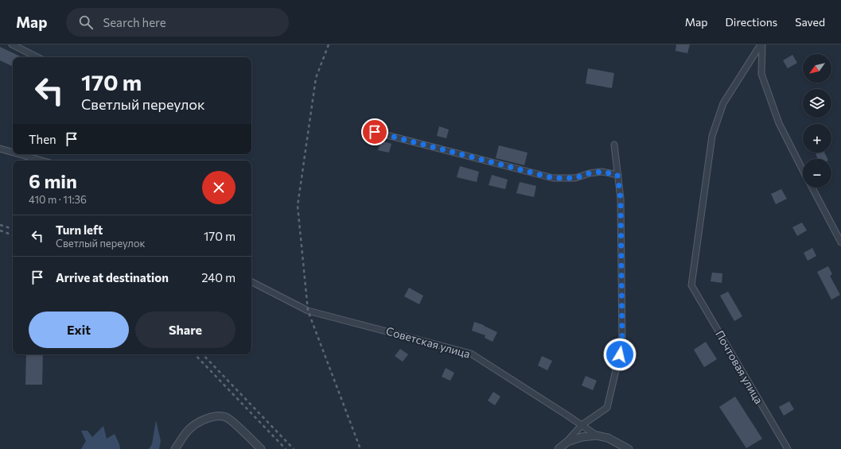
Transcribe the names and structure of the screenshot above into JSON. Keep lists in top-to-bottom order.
{
  "streets": {
    "street": ["Советская улица", "Почтовая улица"]
  },
  "north": "bottom left",
  "page": {
    "header": "Map",
    "search": "Search here",
    "nav": ["Map", "Directions", "Saved"],
    "map_buttons": ["+", "−"],
    "turn": ["170 m", "Светлый переулок"],
    "then": "Then",
    "heading": ["6 min", "410 m · 11:36"],
    "list": [
      {
        "name": "Turn left",
        "note": "Светлый переулок",
        "value": "170 m"
      },
      {
        "name": "Arrive at destination",
        "value": "240 m"
      }
    ],
    "buttons": ["Exit", "Share"]
  }
}
